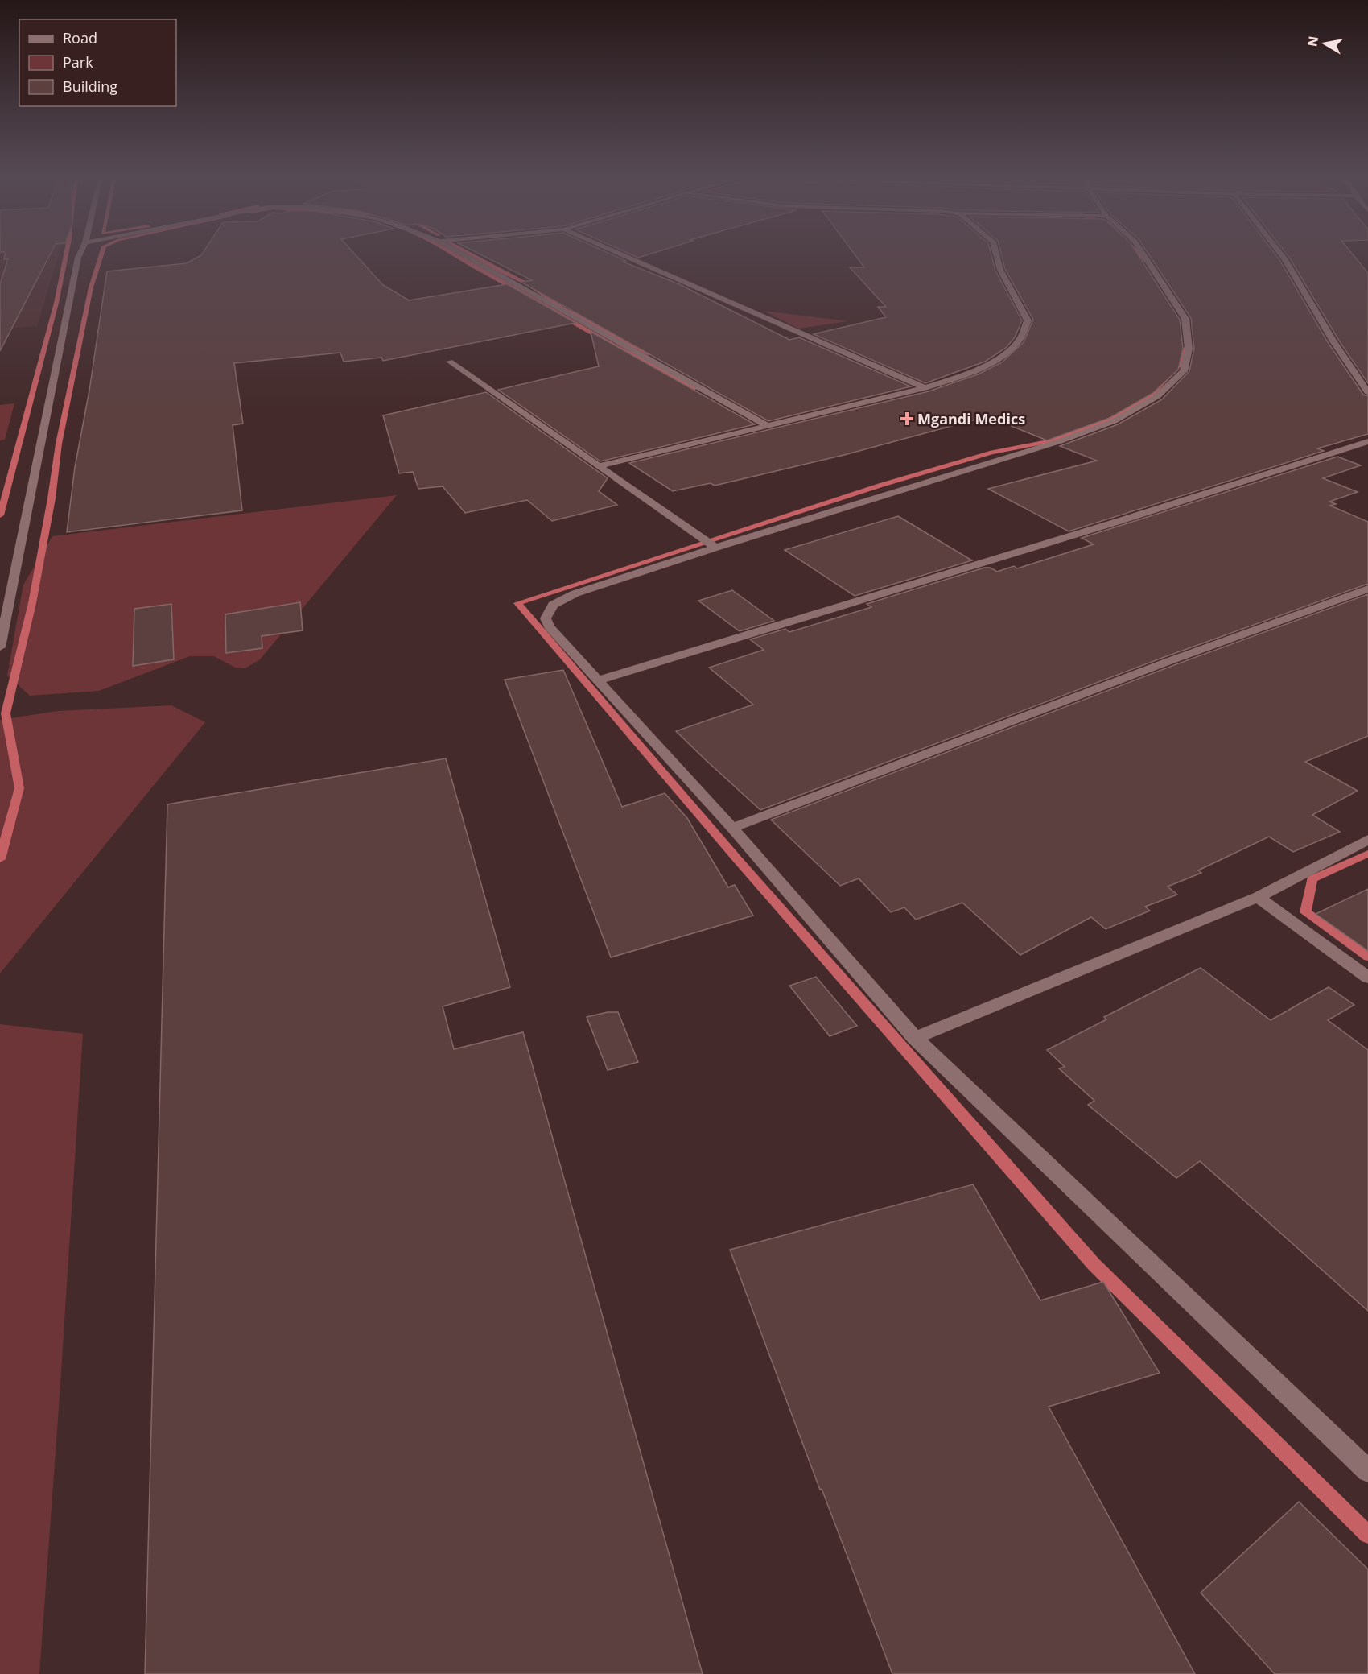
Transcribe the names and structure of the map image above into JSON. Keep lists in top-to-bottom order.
{
  "places": {
    "health": ["Mgandi Medics"]
  },
  "legend": ["Road", "Park", "Building"],
  "north": "left"
}
